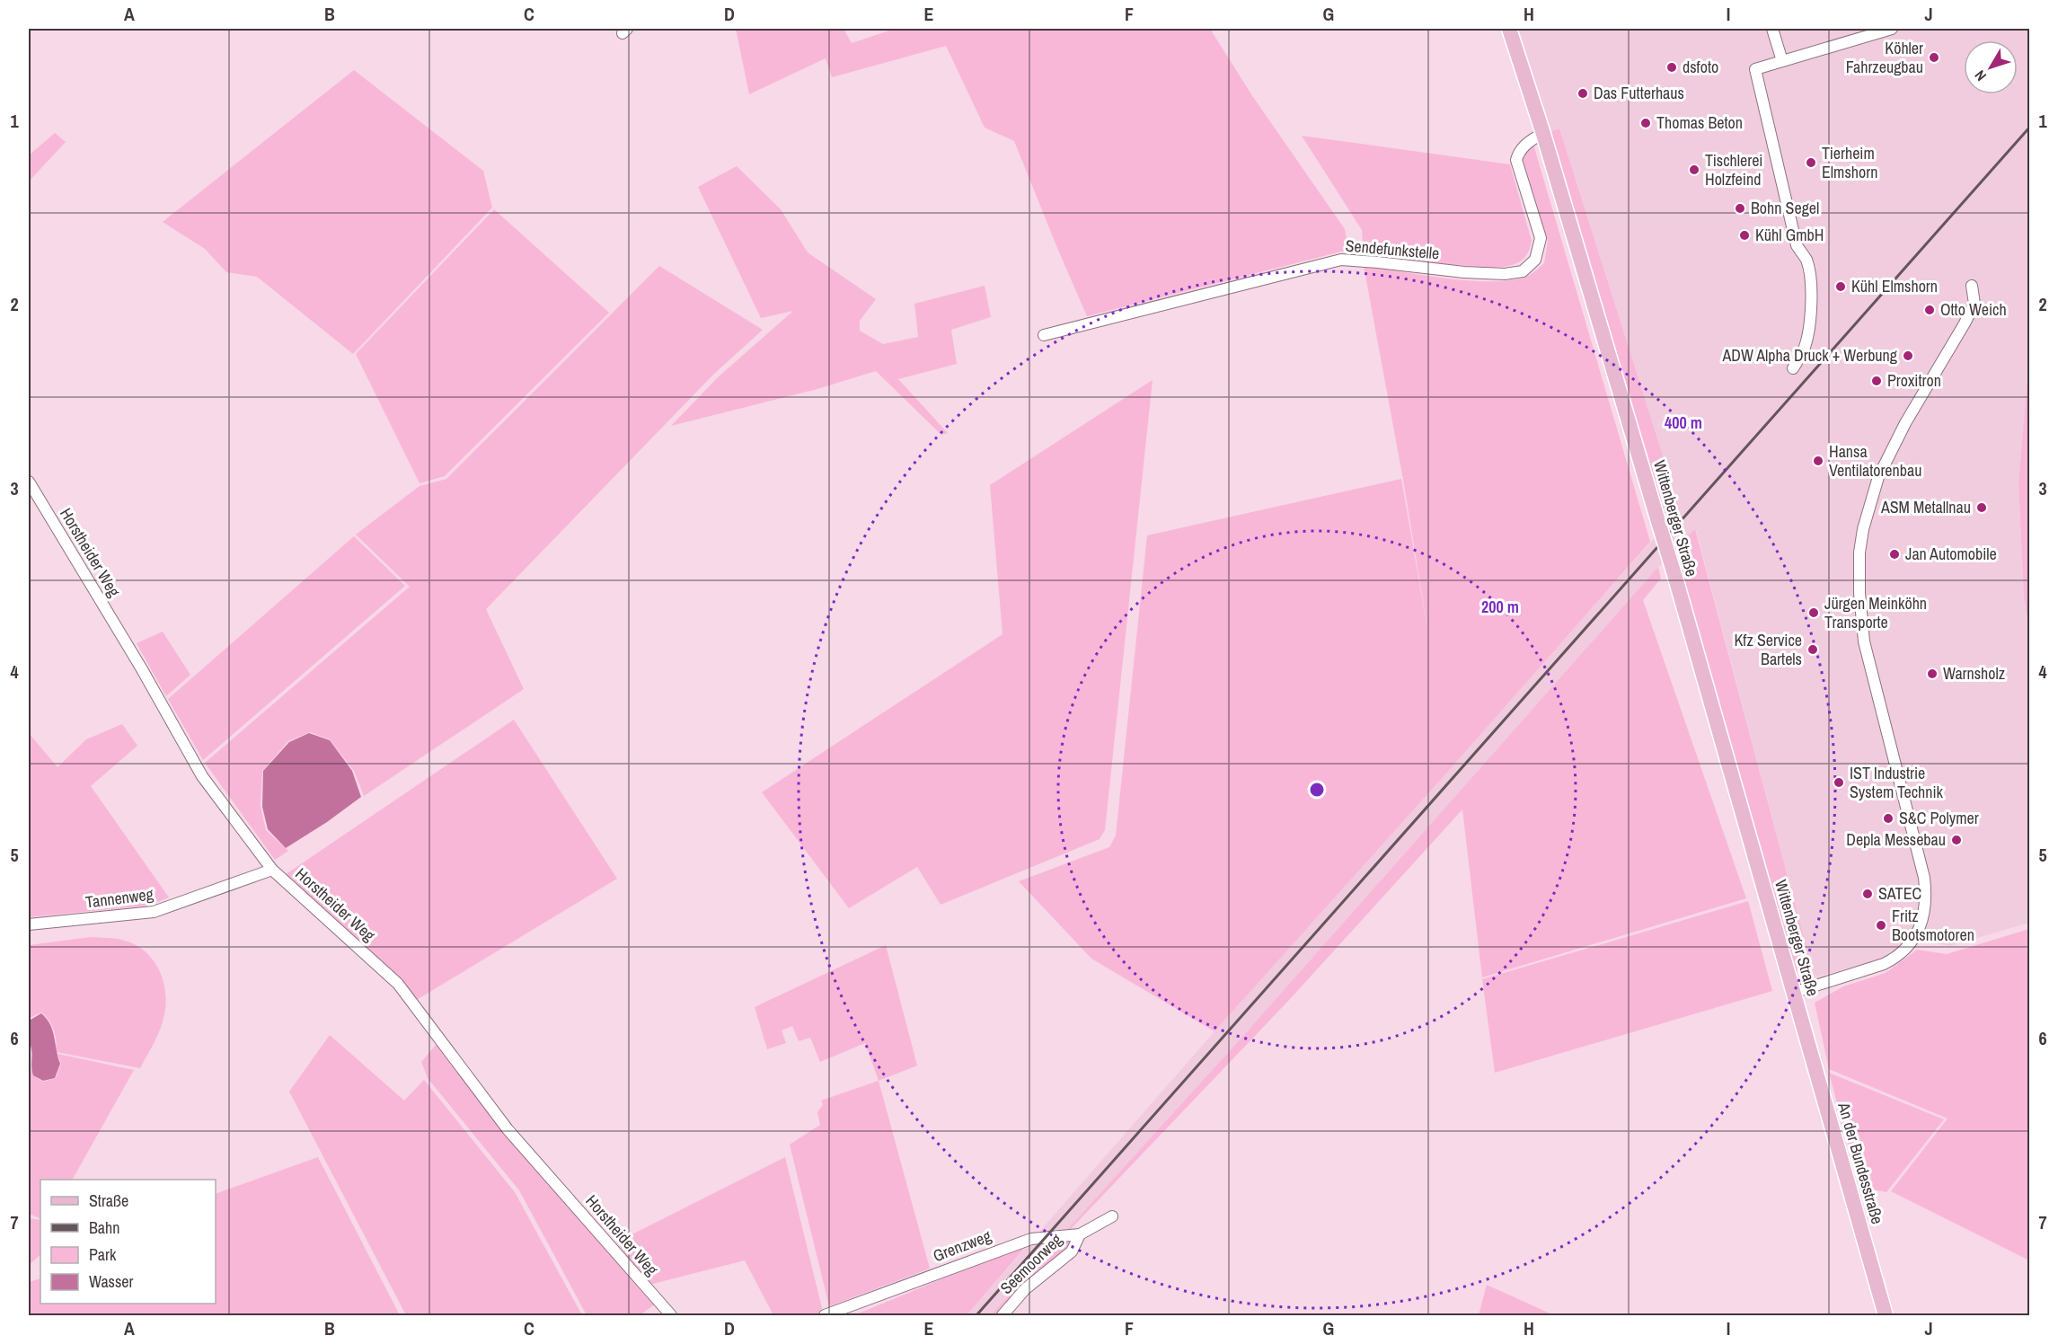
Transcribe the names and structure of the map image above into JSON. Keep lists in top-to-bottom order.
{
  "streets": {
    "main road": ["Wittenberger Straße", "An der Bundesstraße"],
    "street": [
      "Sendefunkstelle",
      "Horstheider Weg",
      "Tannenweg",
      "Grenzweg",
      "Seemoorweg"
    ]
  },
  "crossings": [
    ["Sendefunkstelle", "Wittenberger Straße"],
    ["Wittenberger Straße", "An der Bundesstraße"],
    ["Horstheider Weg", "Tannenweg"],
    ["Grenzweg", "Seemoorweg"]
  ],
  "places": [
    "Köhler Fahrzeugbau",
    "dsfoto",
    "Das Futterhaus",
    "Thomas Beton",
    "Tierheim Elmshorn",
    "Tischlerei Holzfeind",
    "Bohn Segel",
    "Kühl GmbH",
    "Kühl Elmshorn",
    "Otto Weich",
    "ADW Alpha Druck + Werbung",
    "Proxitron",
    "Hansa Ventilatorenbau",
    "ASM Metallnau",
    "Jan Automobile",
    "Jürgen Meinköhn Transporte",
    "Kfz Service Bartels",
    "Warnsholz",
    "IST Industrie System Technik",
    "S&C Polymer",
    "Depla Messebau",
    "SATEC",
    "Fritz Bootsmotoren"
  ],
  "legend": [
    "Straße",
    "Bahn",
    "Park",
    "Wasser"
  ],
  "north": "bottom left",
  "grid": {
    "columns": [
      "A",
      "B",
      "C",
      "D",
      "E",
      "F",
      "G",
      "H",
      "I",
      "J"
    ],
    "rows": [
      "1",
      "2",
      "3",
      "4",
      "5",
      "6",
      "7"
    ]
  },
  "rings": ["400 m", "200 m"]
}
